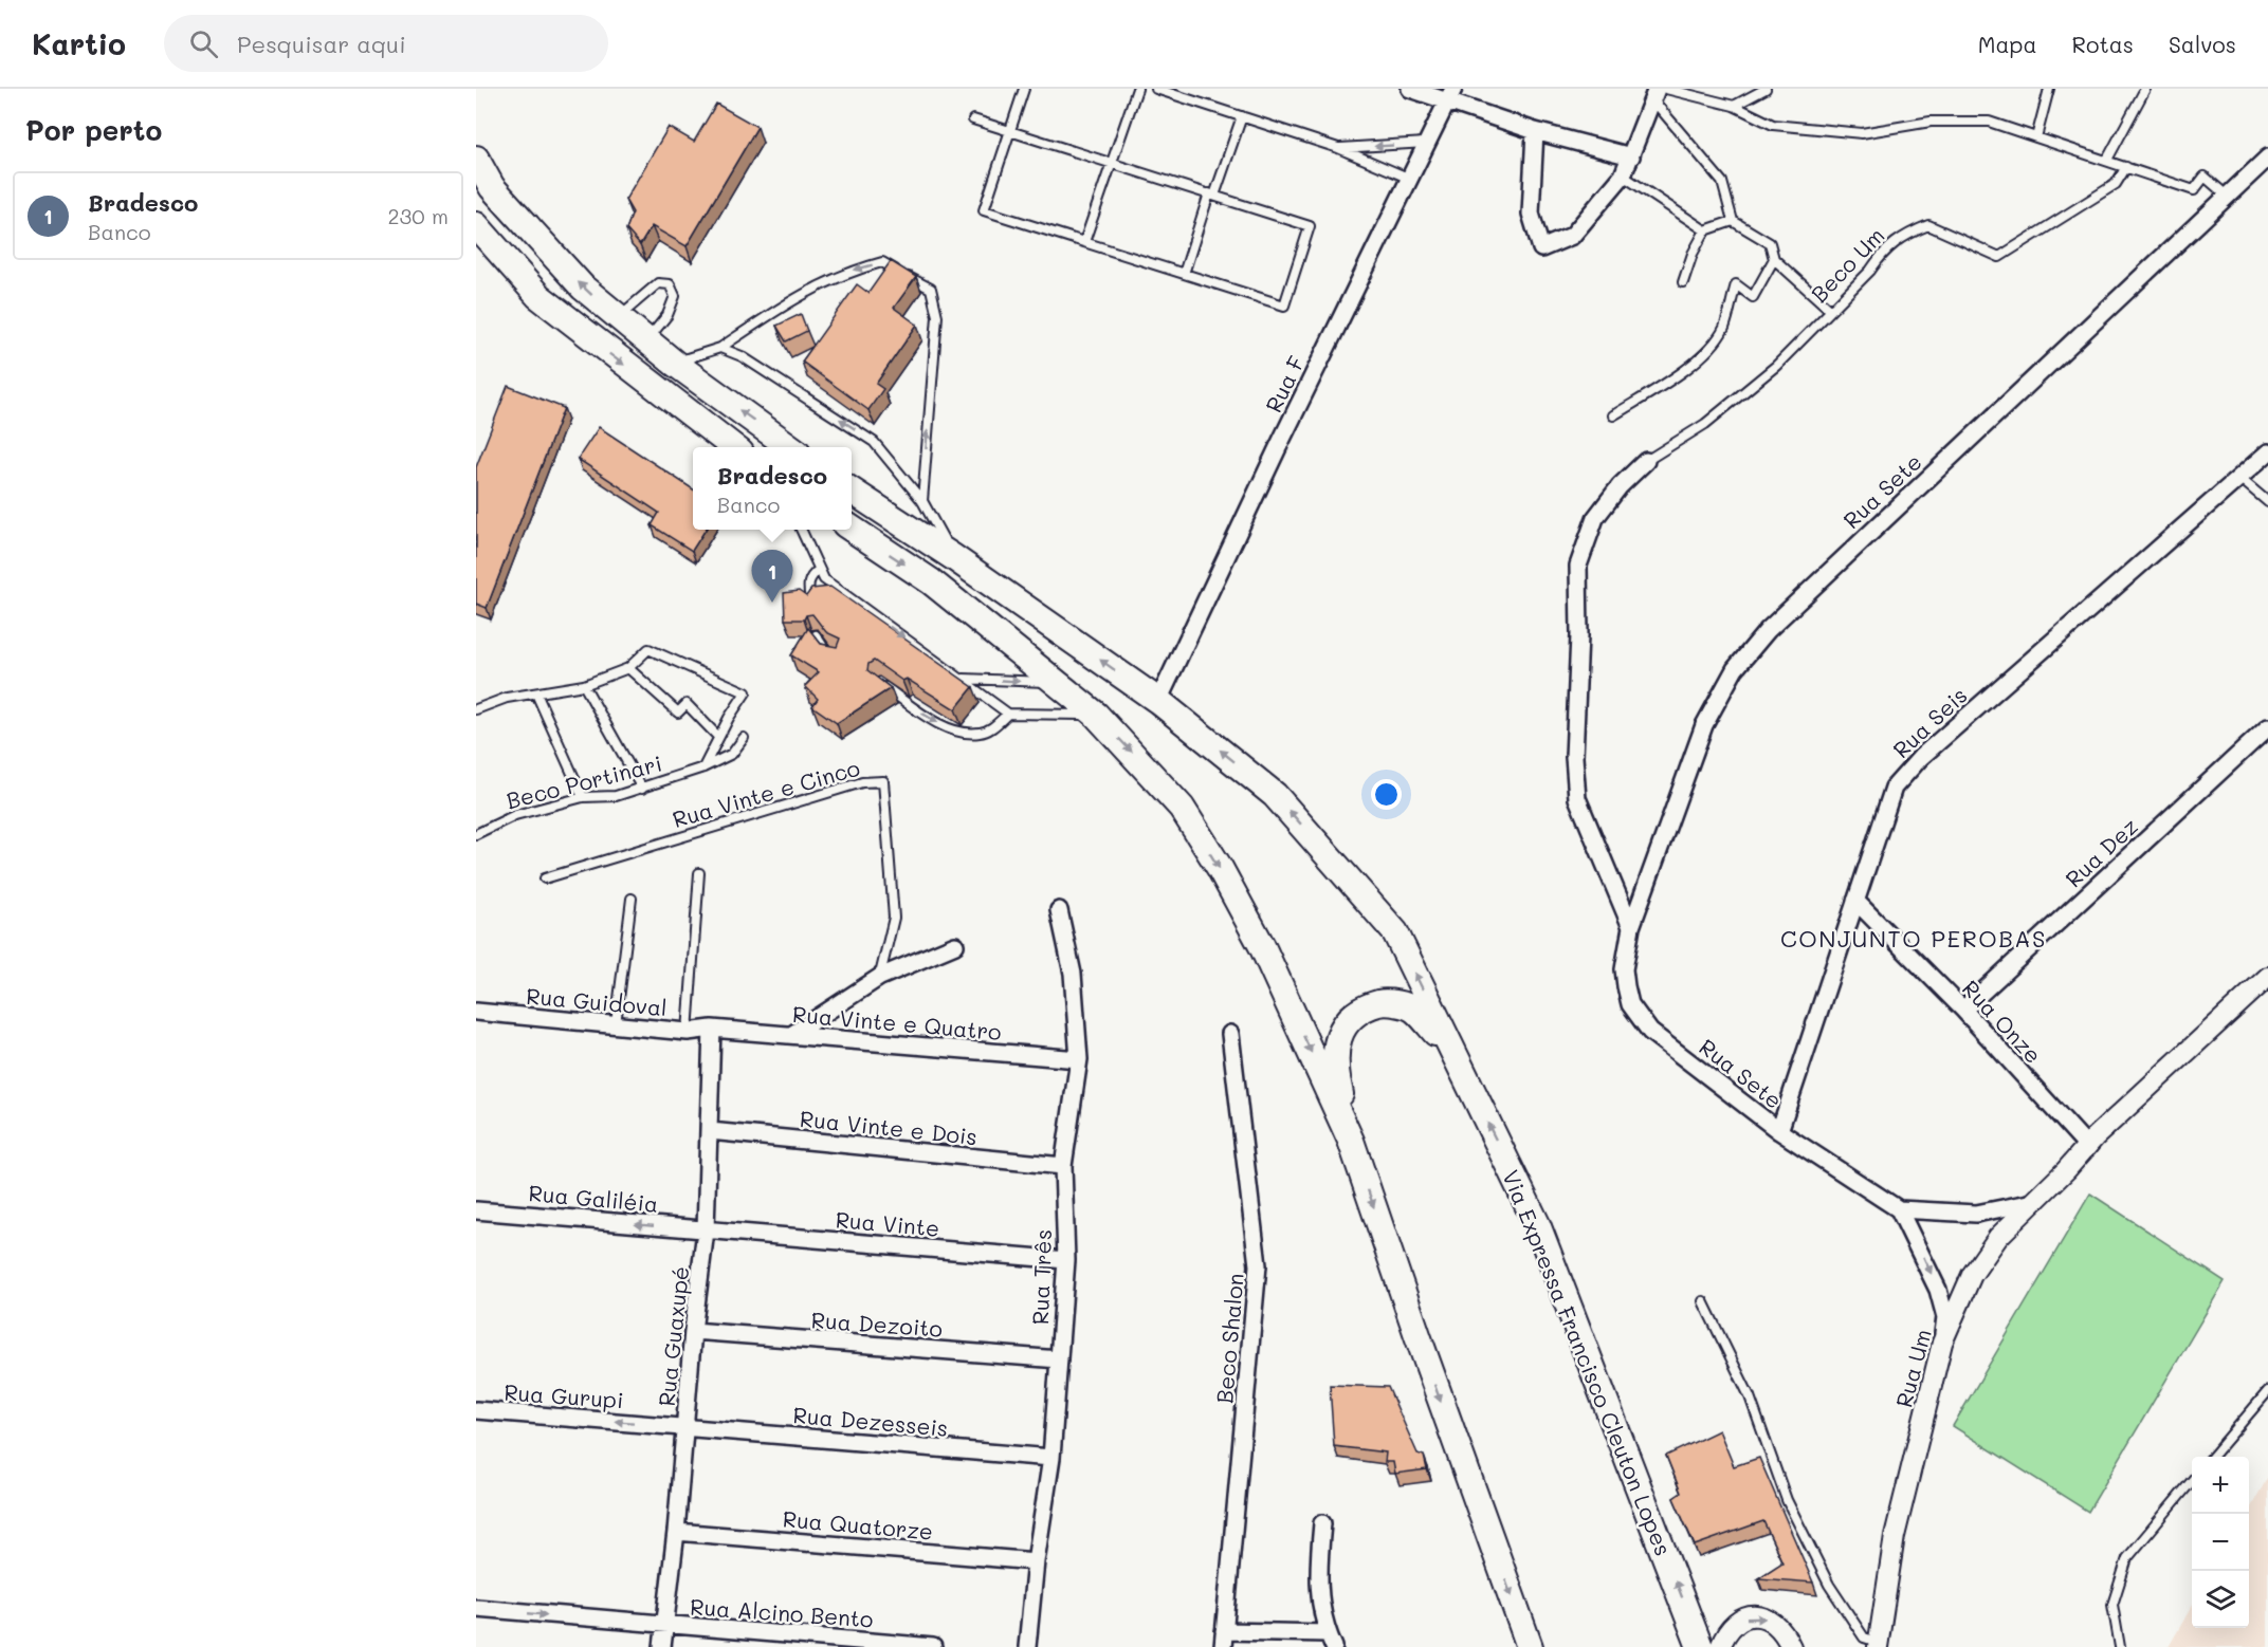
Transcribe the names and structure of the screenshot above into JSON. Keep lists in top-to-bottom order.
{
  "streets": {
    "highway": ["Via Expressa Francisco Cleuton Lopes"],
    "street": [
      "Rua F",
      "Rua Sete",
      "Rua Seis",
      "Rua Dez",
      "Rua Guidoval",
      "Rua Onze",
      "Rua Vinte e Quatro",
      "Rua Vinte e Dois",
      "Rua Galiléia",
      "Rua Vinte",
      "Rua Três",
      "Rua Dezoito",
      "Rua Guaxupé",
      "Beco Shalon",
      "Rua Um",
      "Rua Gurupi",
      "Rua Dezesseis",
      "Rua Quatorze",
      "Rua Alcino Bento"
    ],
    "lane": ["Beco Um", "Beco Portinari", "Rua Vinte e Cinco"]
  },
  "crossings": [
    ["Rua F", "Via Expressa Francisco Cleuton Lopes"],
    ["Rua Sete", "Rua Seis"],
    ["Rua Seis", "Rua Onze"],
    ["Rua Dez", "Rua Onze"],
    ["Rua Guidoval", "Rua Vinte e Quatro"],
    ["Rua Guidoval", "Rua Guaxupé"],
    ["Rua Onze", "Rua Um"],
    ["Rua Vinte e Quatro", "Rua Três"],
    ["Rua Vinte e Quatro", "Rua Guaxupé"],
    ["Rua Vinte e Dois", "Rua Três"],
    ["Rua Vinte e Dois", "Rua Guaxupé"],
    ["Rua Galiléia", "Rua Vinte"],
    ["Rua Galiléia", "Rua Guaxupé"],
    ["Rua Vinte", "Rua Três"],
    ["Rua Vinte", "Rua Guaxupé"],
    ["Rua Três", "Rua Dezoito"],
    ["Rua Três", "Rua Dezesseis"],
    ["Rua Três", "Rua Quatorze"],
    ["Rua Dezoito", "Rua Guaxupé"],
    ["Rua Guaxupé", "Rua Gurupi"],
    ["Rua Guaxupé", "Rua Dezesseis"],
    ["Rua Guaxupé", "Rua Quatorze"],
    ["Rua Guaxupé", "Rua Alcino Bento"],
    ["Rua Gurupi", "Rua Dezesseis"]
  ],
  "one_way": ["Rua Galiléia", "Rua Gurupi", "Rua Alcino Bento"],
  "districts": ["CONJUNTO PEROBAS"],
  "page": {
    "header": "Kartio",
    "search": "Pesquisar aqui",
    "nav": ["Mapa", "Rotas", "Salvos"],
    "heading": "Por perto",
    "list": [
      {
        "mark": "1",
        "name": "Bradesco",
        "note": "Banco",
        "value": "230 m"
      }
    ],
    "popup": ["Bradesco", "Banco"],
    "pins": "1",
    "map_buttons": ["+", "−"]
  }
}
